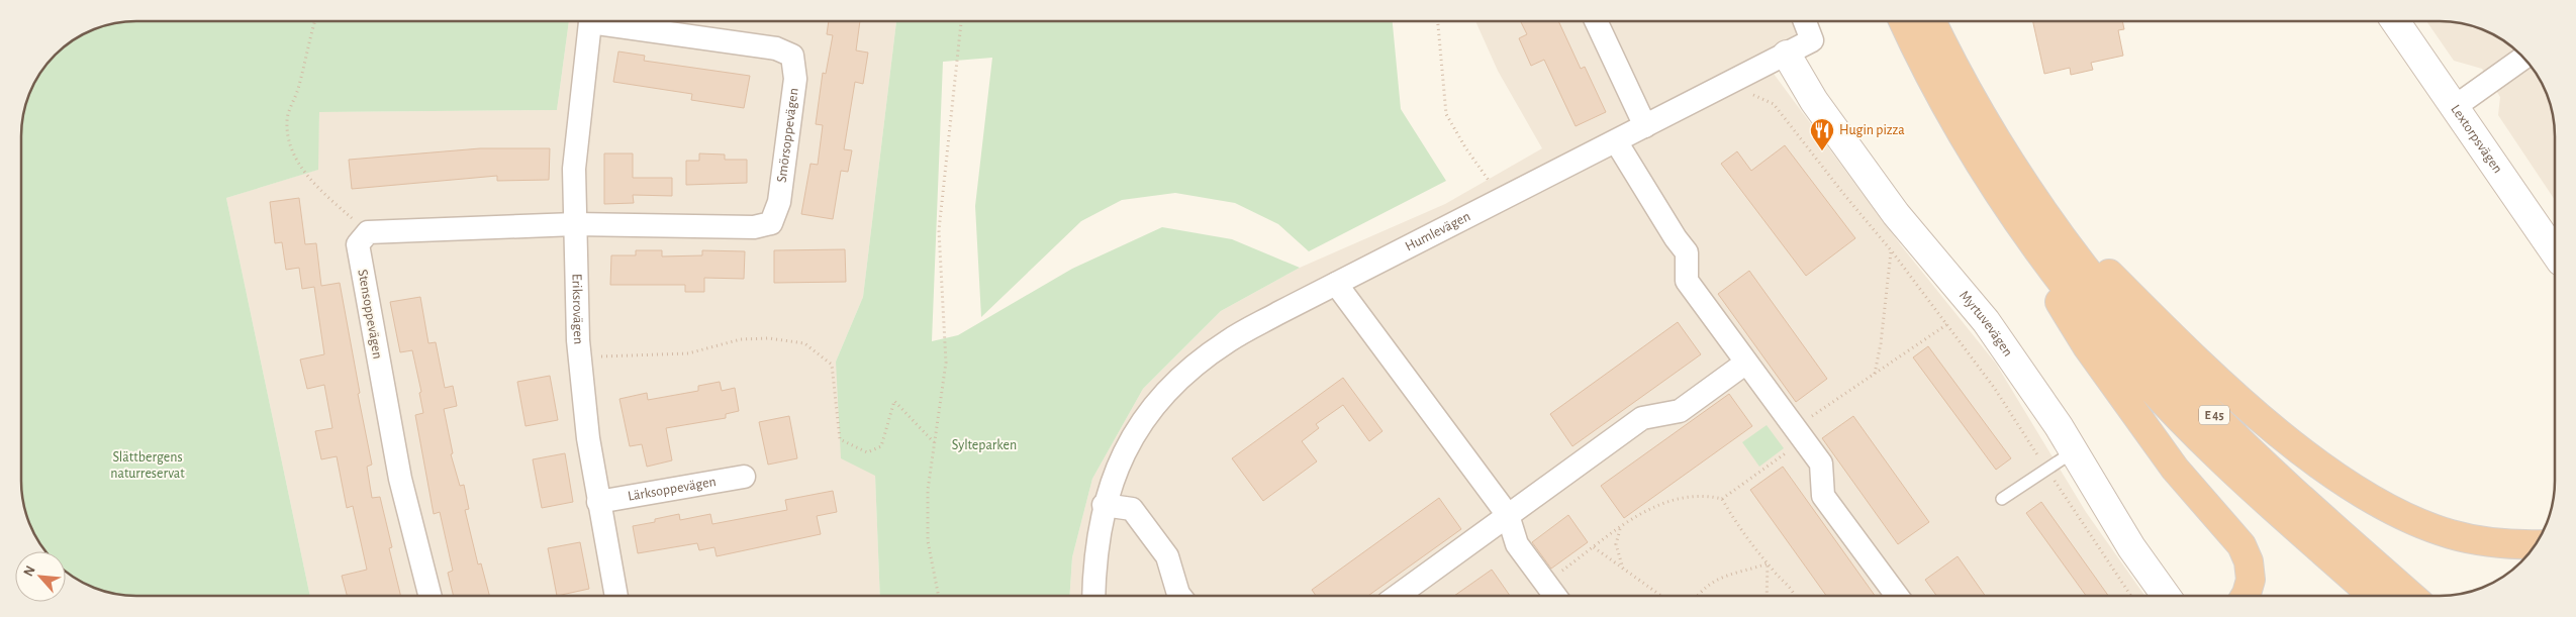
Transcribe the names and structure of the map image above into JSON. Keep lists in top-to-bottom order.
{
  "streets": {
    "highway": ["E 45"],
    "street": [
      "Smörsoppevägen",
      "Lextorpsvägen",
      "Humlevägen",
      "Eriksrovägen",
      "Stensoppevägen",
      "Myrtuvevägen",
      "Lärksoppevägen"
    ]
  },
  "crossings": [
    ["Smörsoppevägen", "Eriksrovägen"],
    ["Humlevägen", "Myrtuvevägen"],
    ["Eriksrovägen", "Lärksoppevägen"]
  ],
  "parks": ["Sylteparken", "Slättbergens naturreservat"],
  "places": {
    "restaurant": ["Hugin pizza"]
  },
  "north": "top left"
}
